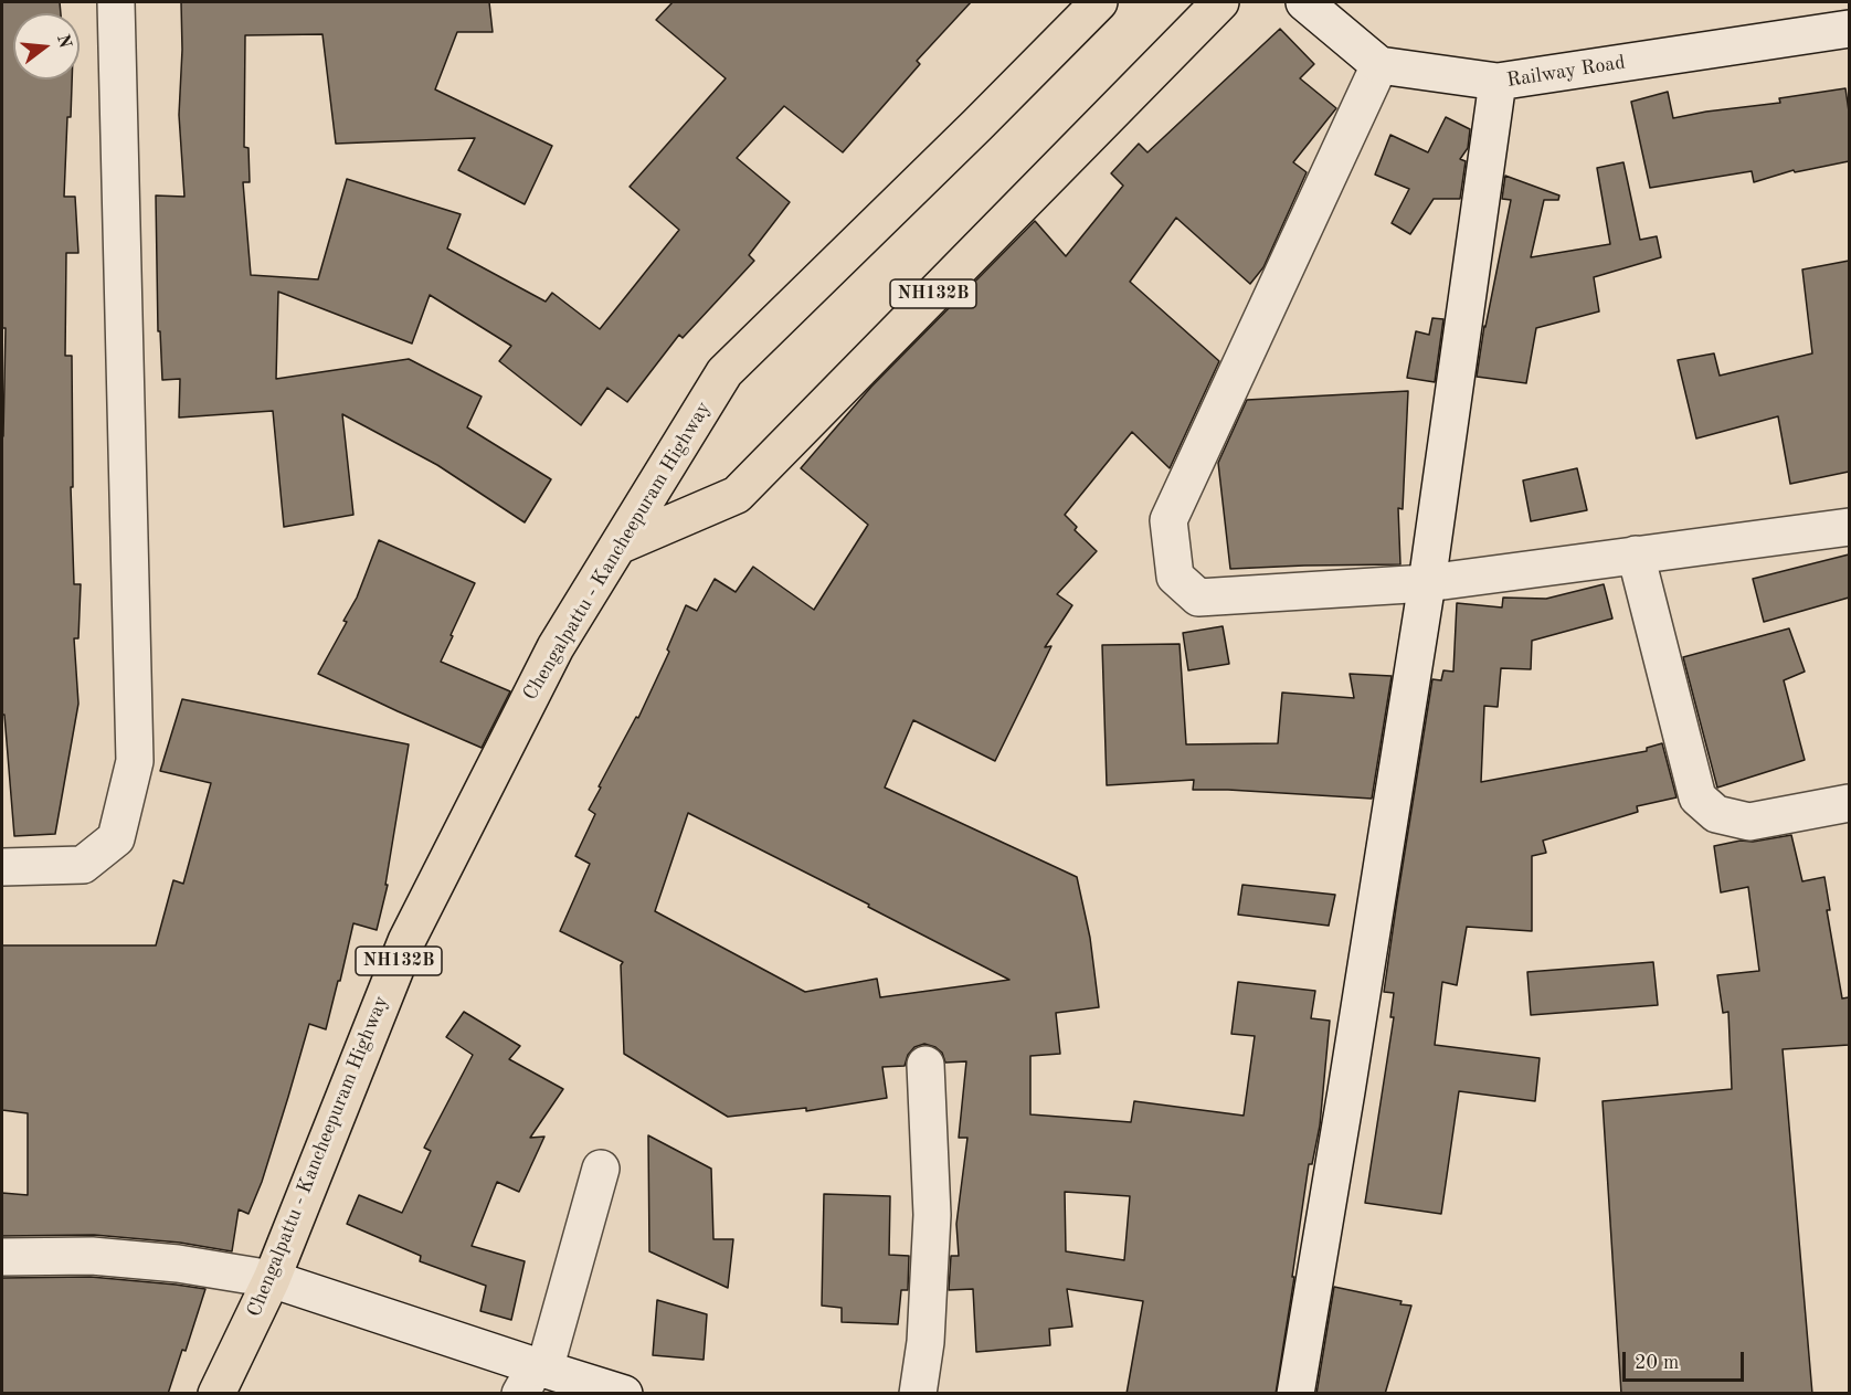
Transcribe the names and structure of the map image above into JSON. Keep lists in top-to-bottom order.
{
  "streets": {
    "highway": ["NH132B", "Chengalpattu - Kancheepuram Highway"],
    "street": ["Railway Road"]
  },
  "crossings": [
    ["NH132B", "Chengalpattu - Kancheepuram Highway"]
  ],
  "scale_bar": "20 m",
  "north": "right"
}
